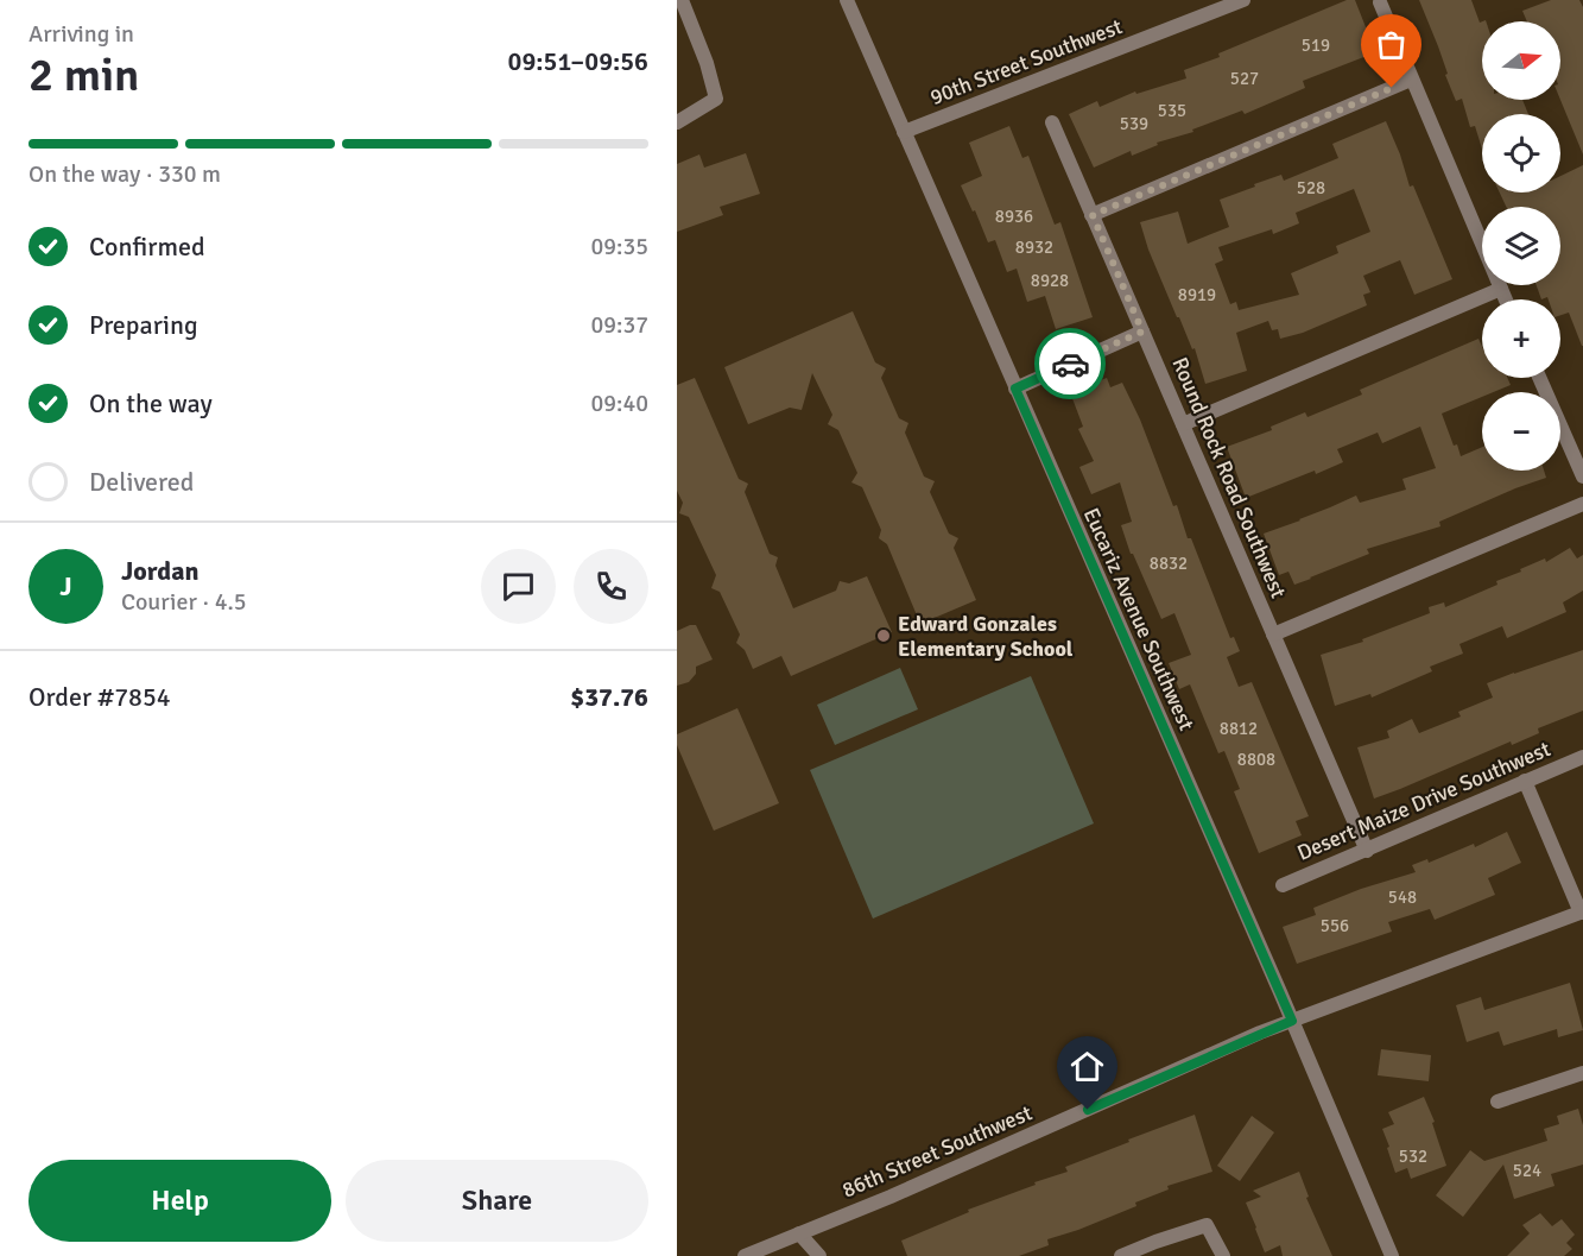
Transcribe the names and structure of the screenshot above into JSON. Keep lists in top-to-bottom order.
{
  "streets": {
    "street": [
      "90th Street Southwest",
      "Round Rock Road Southwest",
      "Eucariz Avenue Southwest",
      "Desert Maize Drive Southwest",
      "86th Street Southwest"
    ]
  },
  "crossings": [
    ["90th Street Southwest", "Eucariz Avenue Southwest"],
    ["Round Rock Road Southwest", "Desert Maize Drive Southwest"],
    ["Eucariz Avenue Southwest", "86th Street Southwest"]
  ],
  "places": ["Edward Gonzales Elementary School"],
  "house_numbers": [
    "519",
    "527",
    "535",
    "539",
    "528",
    "8936",
    "8932",
    "8928",
    "8919",
    "8832",
    "8812",
    "8808",
    "548",
    "556",
    "532",
    "524"
  ],
  "north": "right",
  "page": {
    "heading": ["2 min", "Arriving in", "09:51–09:56"],
    "panel": [
      "Jordan",
      "Courier · 4.5",
      "Order #7854",
      "$37.76"
    ],
    "map_buttons": ["+", "−"],
    "bar": "On the way · 330 m",
    "list": [
      ["Confirmed", "09:35"],
      ["Preparing", "09:37"],
      ["On the way", "09:40"],
      "Delivered"
    ],
    "round": "J",
    "buttons": ["Help", "Share"]
  }
}
